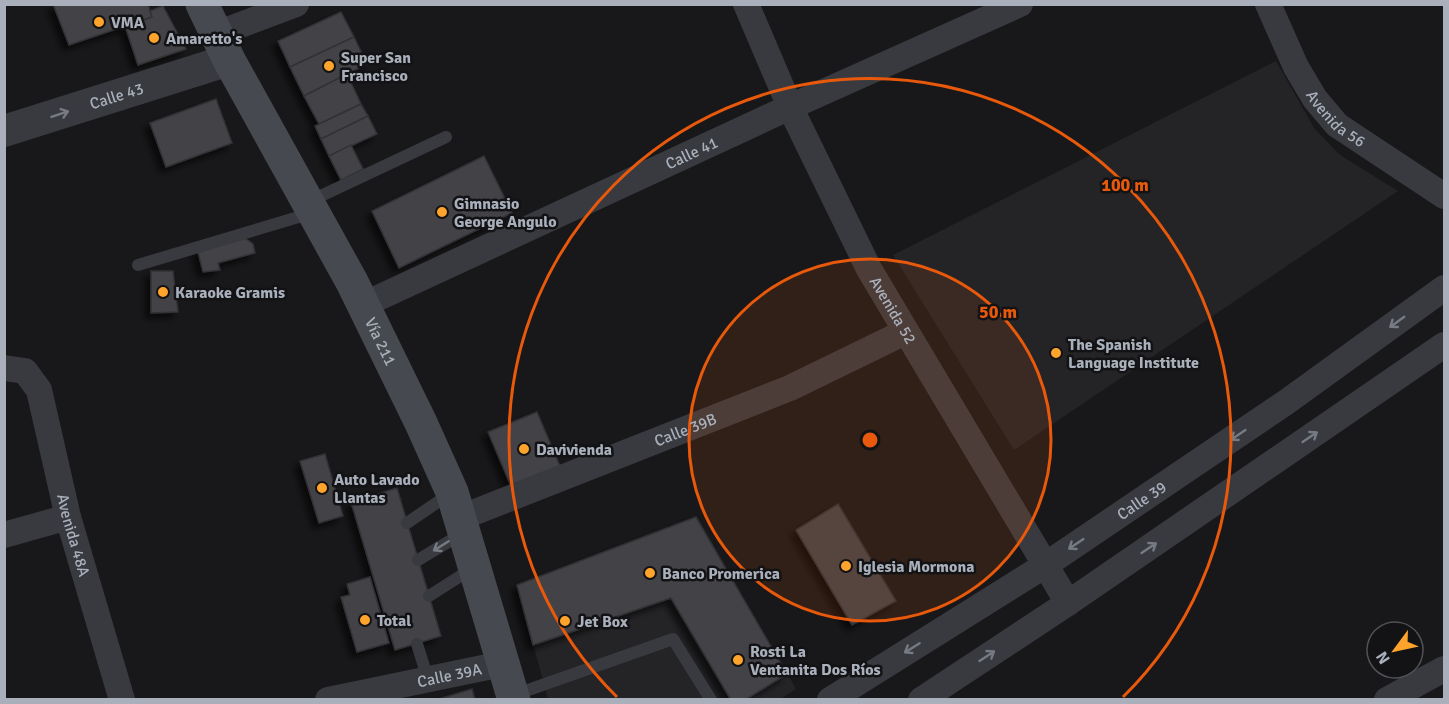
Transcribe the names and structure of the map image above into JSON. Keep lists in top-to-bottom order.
{
  "streets": {
    "main road": ["Vía 211"],
    "street": [
      "Calle 43",
      "Avenida 56",
      "Calle 41",
      "Avenida 52",
      "Calle 39B",
      "Calle 39",
      "Avenida 48A",
      "Calle 39A"
    ]
  },
  "crossings": [
    ["Calle 43", "Vía 211"],
    ["Calle 41", "Avenida 52"],
    ["Calle 41", "Vía 211"],
    ["Avenida 52", "Calle 39B"],
    ["Avenida 52", "Calle 39"],
    ["Vía 211", "Calle 39B"],
    ["Vía 211", "Calle 39A"]
  ],
  "one_way": ["Calle 43"],
  "places": [
    "VMA",
    "Amaretto's",
    "Super San Francisco",
    "Gimnasio George Angulo",
    "Karaoke Gramis",
    "The Spanish Language Institute",
    "Davivienda",
    "Auto Lavado Llantas",
    "Iglesia Mormona",
    "Banco Promerica",
    "Total",
    "Jet Box",
    "Rosti La Ventanita Dos Ríos"
  ],
  "north": "bottom left",
  "rings": ["100 m", "50 m"]
}
